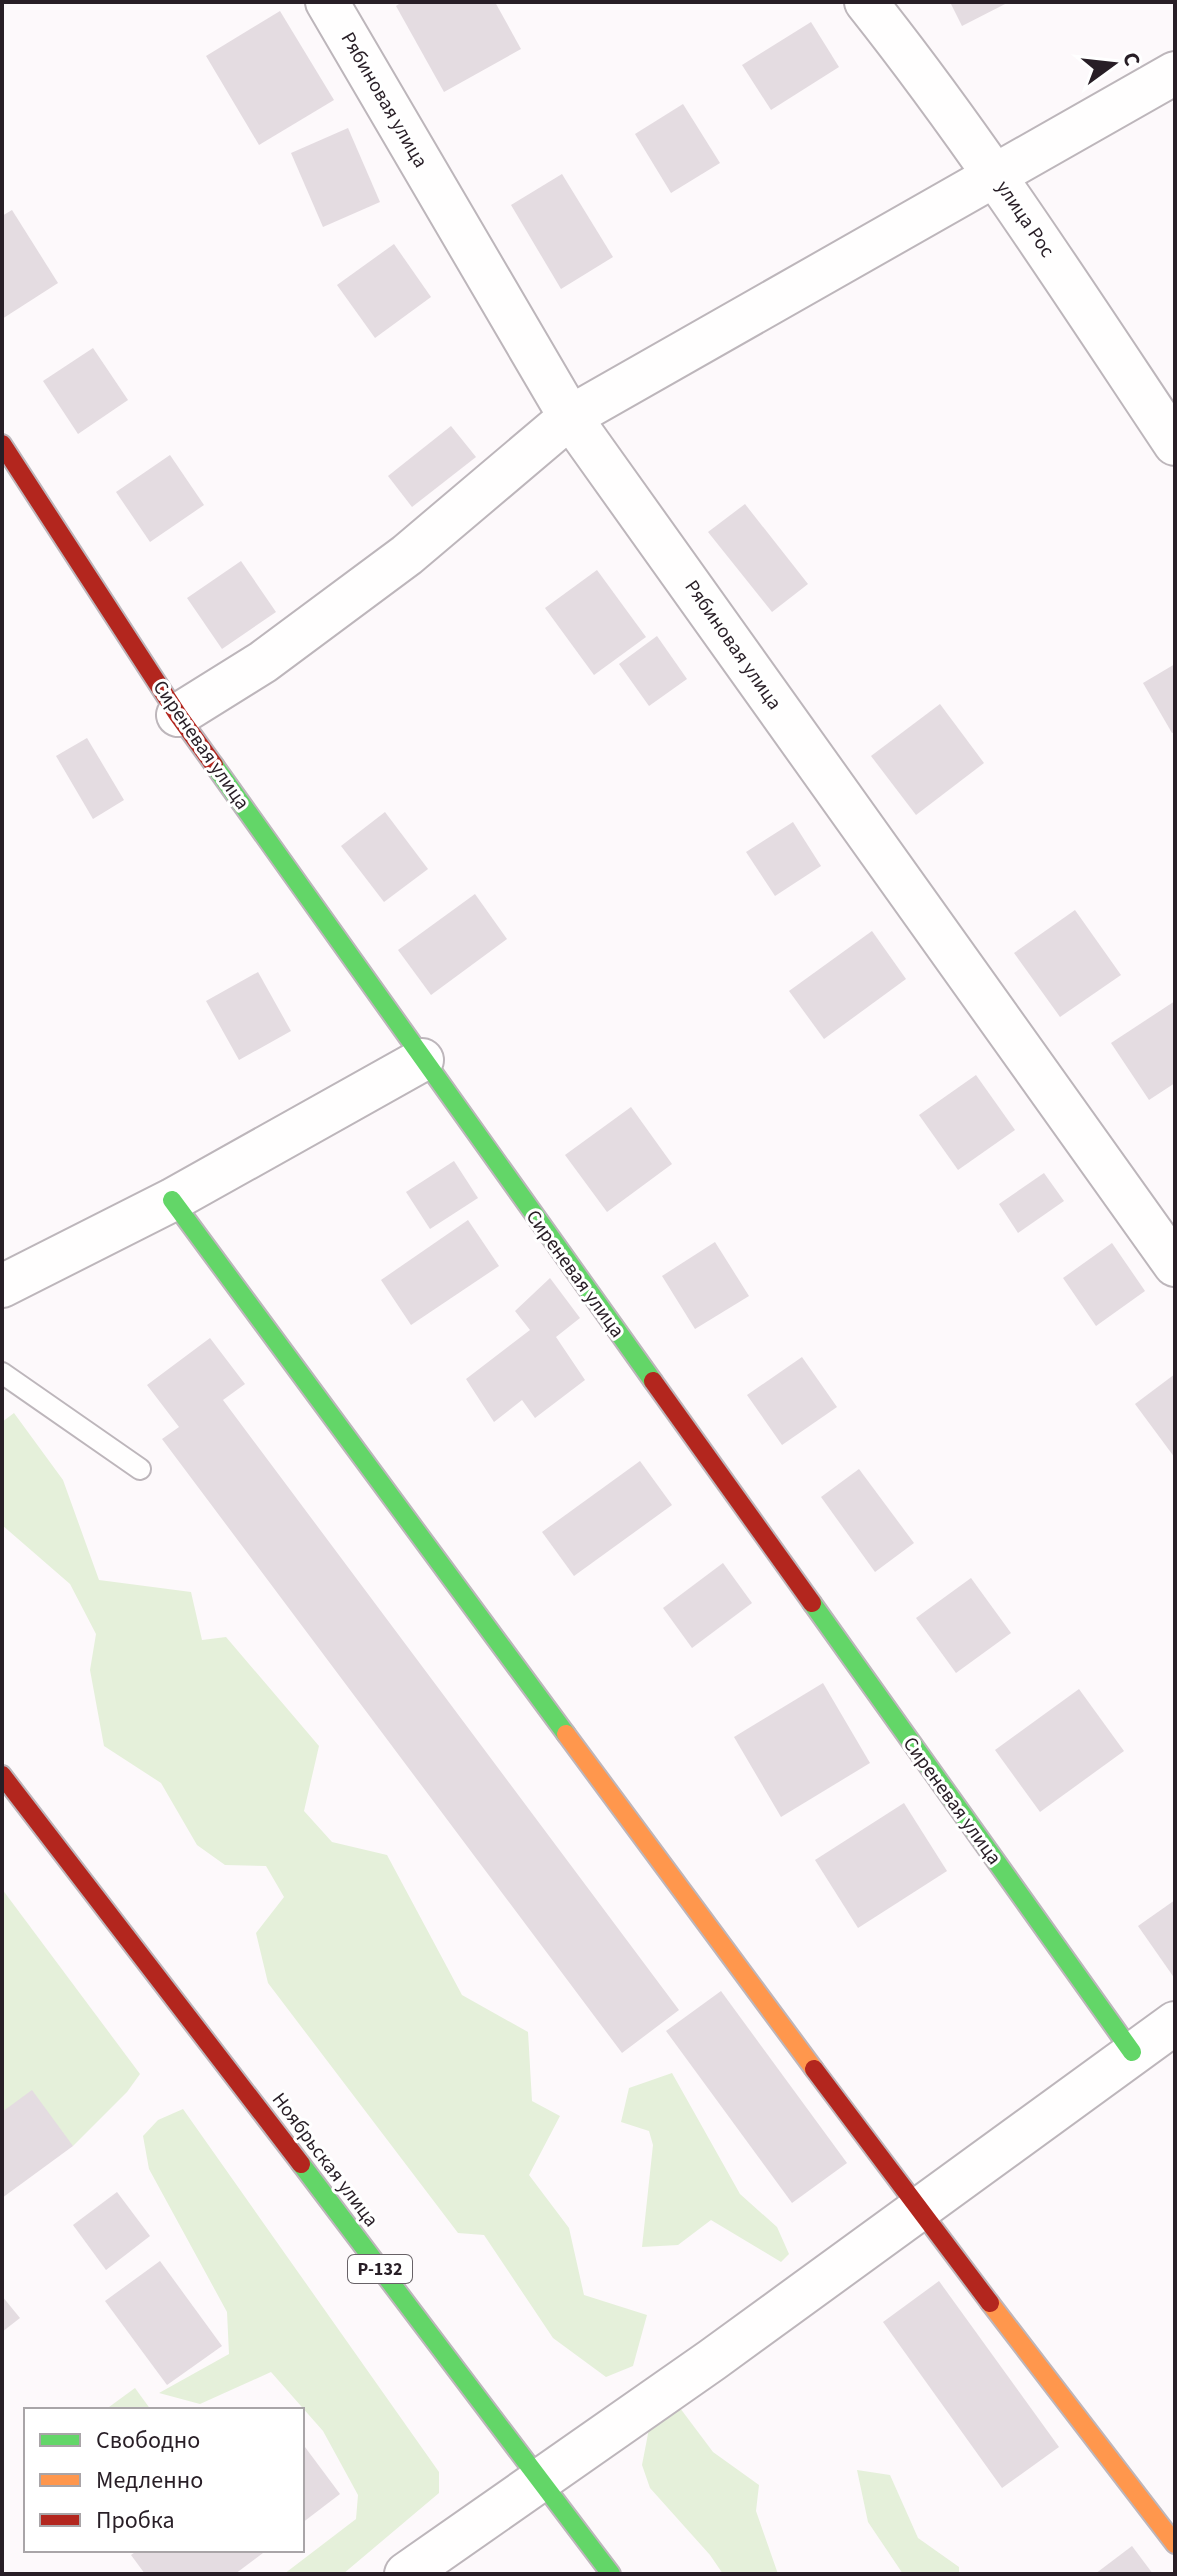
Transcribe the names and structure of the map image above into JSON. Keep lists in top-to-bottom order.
{
  "streets": {
    "main road": ["Сиреневая улица", "Ноябрьская улица", "Р-132"],
    "street": ["Рябиновая улица", "улица Рос"]
  },
  "legend": ["Свободно", "Медленно", "Пробка"],
  "north": "right"
}
